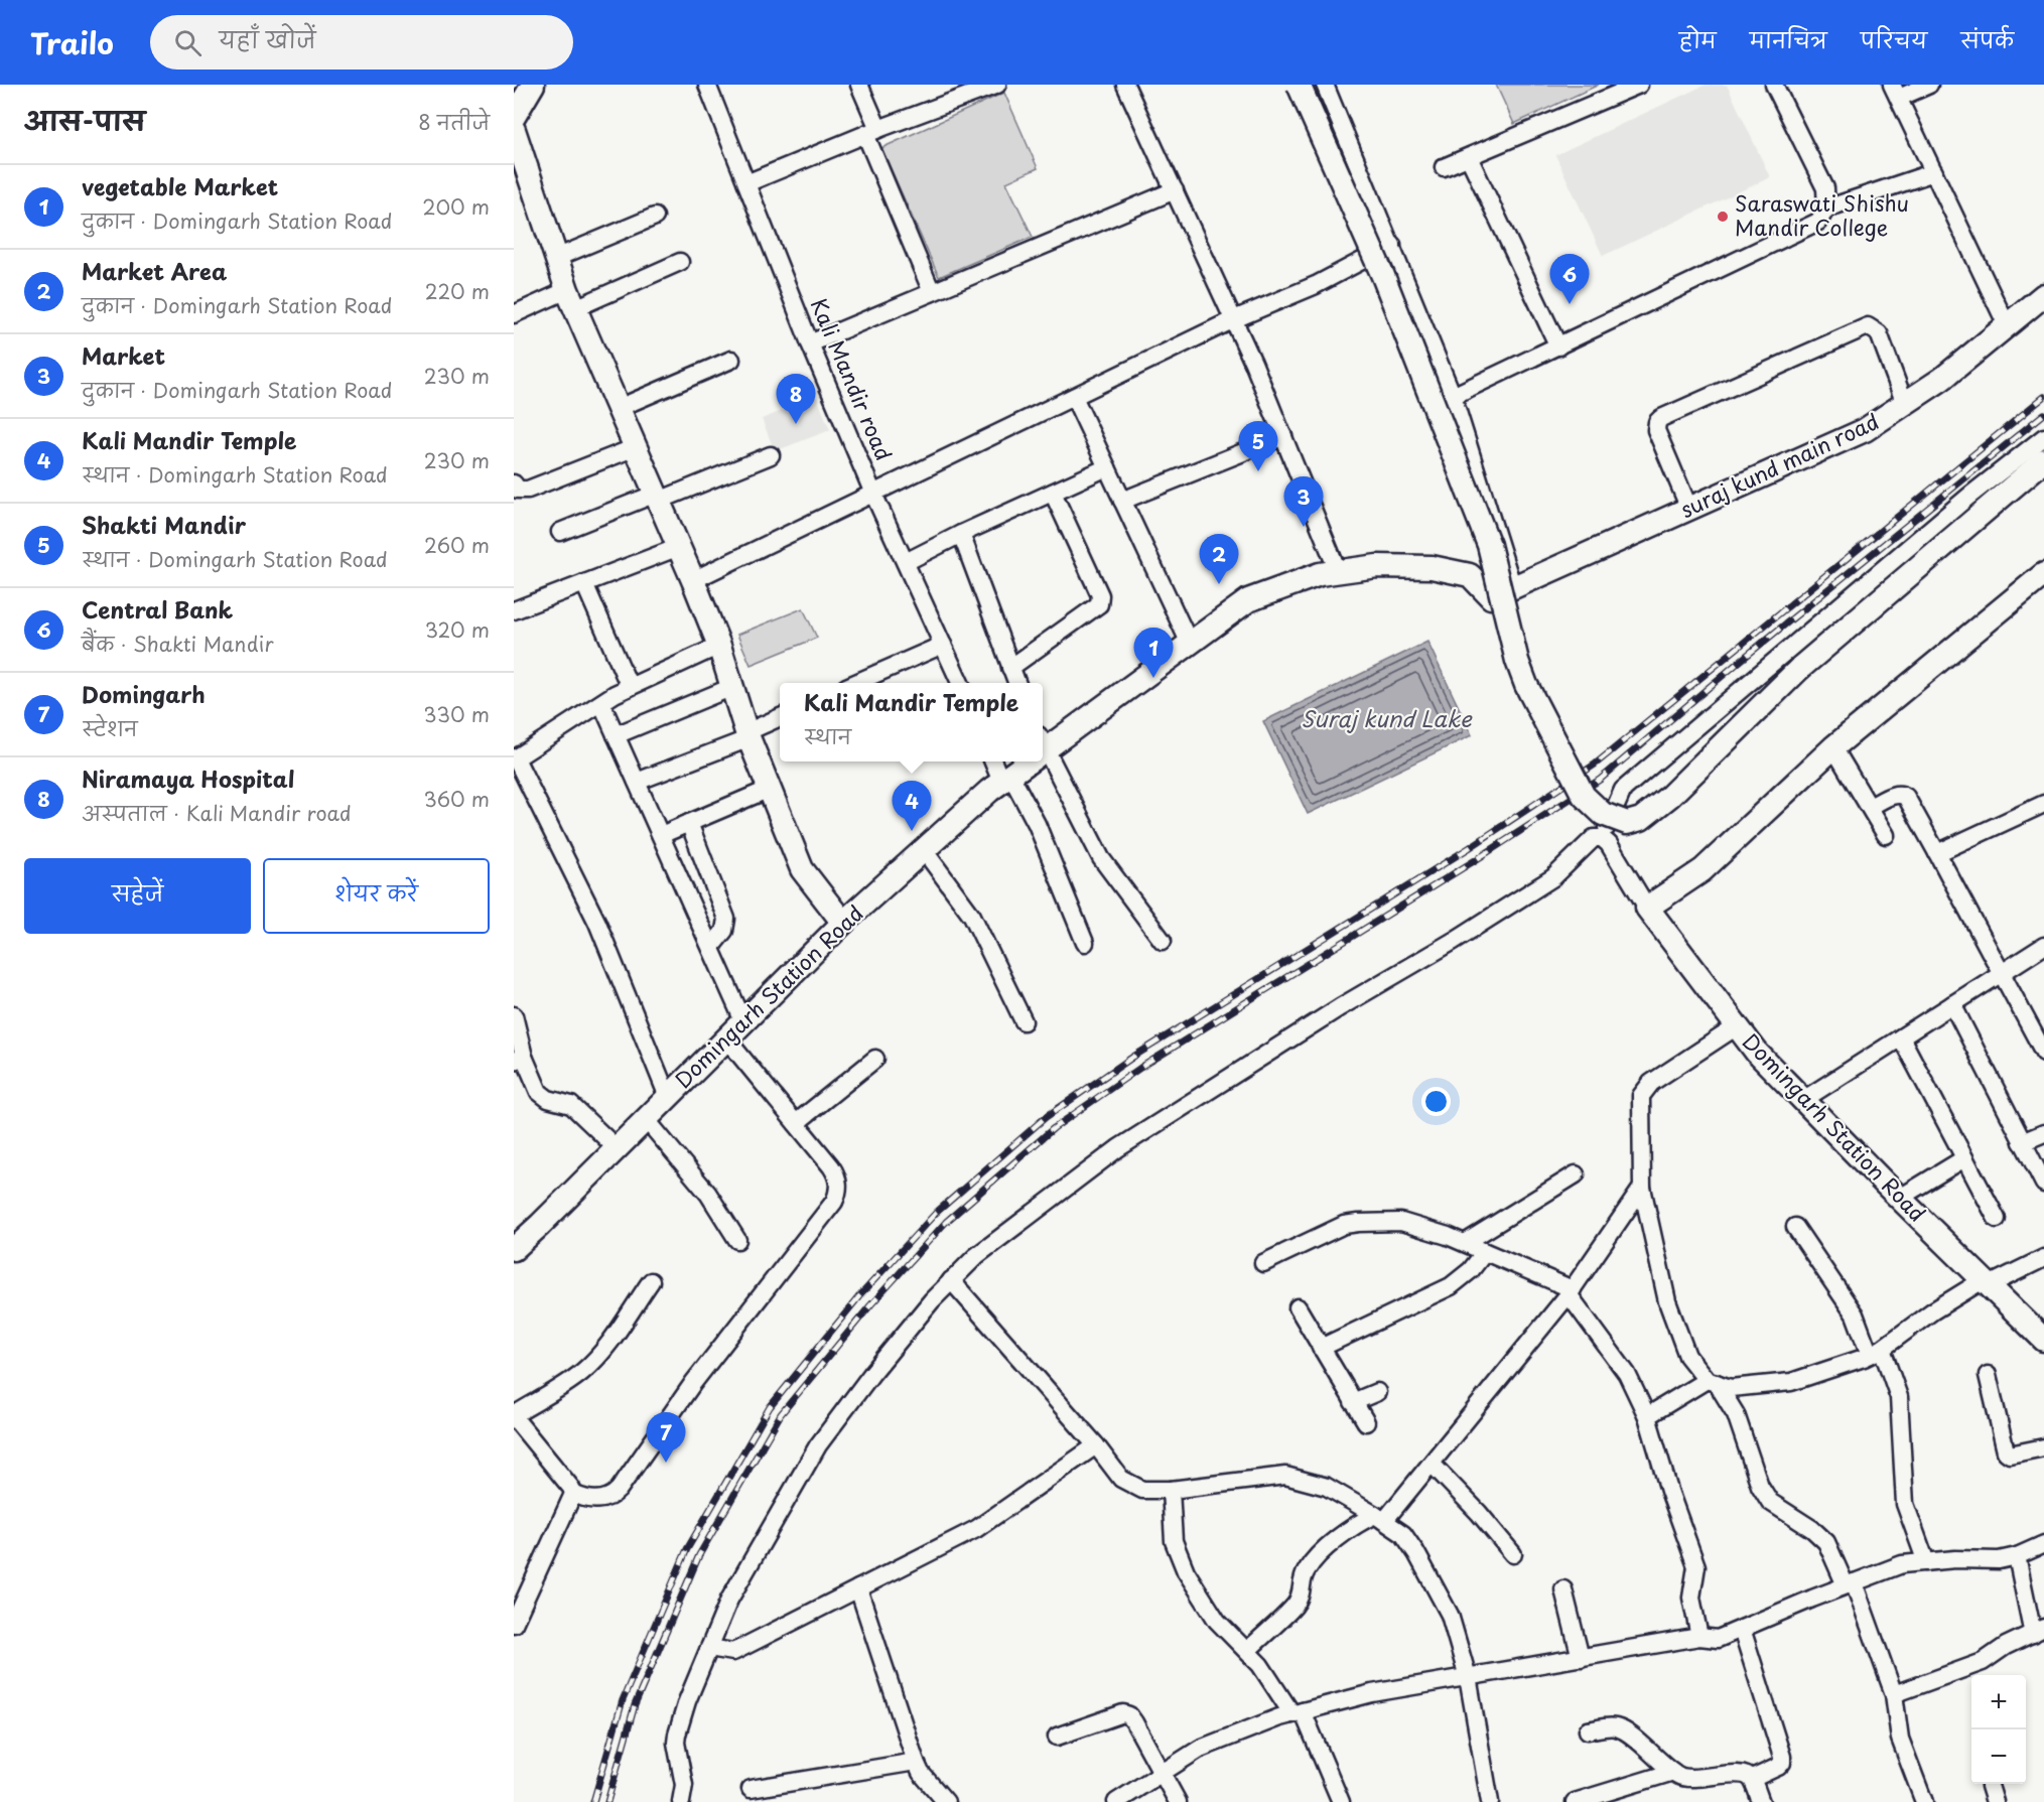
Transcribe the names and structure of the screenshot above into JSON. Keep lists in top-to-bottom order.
{
  "streets": {
    "street": ["Kali Mandir road", "suraj kund main road", "Domingarh Station Road"]
  },
  "crossings": [
    ["suraj kund main road", "Domingarh Station Road"]
  ],
  "water": ["Suraj kund Lake"],
  "places": ["Saraswati Shishu Mandir College"],
  "page": {
    "header": "Trailo",
    "search": "यहाँ खोजें",
    "nav": [
      "होम",
      "मानचित्र",
      "परिचय",
      "संपर्क"
    ],
    "heading": ["आस-पास", "8 नतीजे"],
    "list": [
      {
        "mark": "1",
        "name": "vegetable Market",
        "note": "दुकान · Domingarh Station Road",
        "value": "200 m"
      },
      {
        "mark": "2",
        "name": "Market Area",
        "note": "दुकान · Domingarh Station Road",
        "value": "220 m"
      },
      {
        "mark": "3",
        "name": "Market",
        "note": "दुकान · Domingarh Station Road",
        "value": "230 m"
      },
      {
        "mark": "4",
        "name": "Kali Mandir Temple",
        "note": "स्थान · Domingarh Station Road",
        "value": "230 m"
      },
      {
        "mark": "5",
        "name": "Shakti Mandir",
        "note": "स्थान · Domingarh Station Road",
        "value": "260 m"
      },
      {
        "mark": "6",
        "name": "Central Bank",
        "note": "बैंक · Shakti Mandir",
        "value": "320 m"
      },
      {
        "mark": "7",
        "name": "Domingarh",
        "note": "स्टेशन",
        "value": "330 m"
      },
      {
        "mark": "8",
        "name": "Niramaya Hospital",
        "note": "अस्पताल · Kali Mandir road",
        "value": "360 m"
      }
    ],
    "pins": [
      "6",
      "8",
      "5",
      "3",
      "2",
      "1",
      "4",
      "7"
    ],
    "popup": ["Kali Mandir Temple", "स्थान"],
    "buttons": ["सहेजें", "शेयर करें"],
    "map_buttons": ["+", "−"]
  }
}
